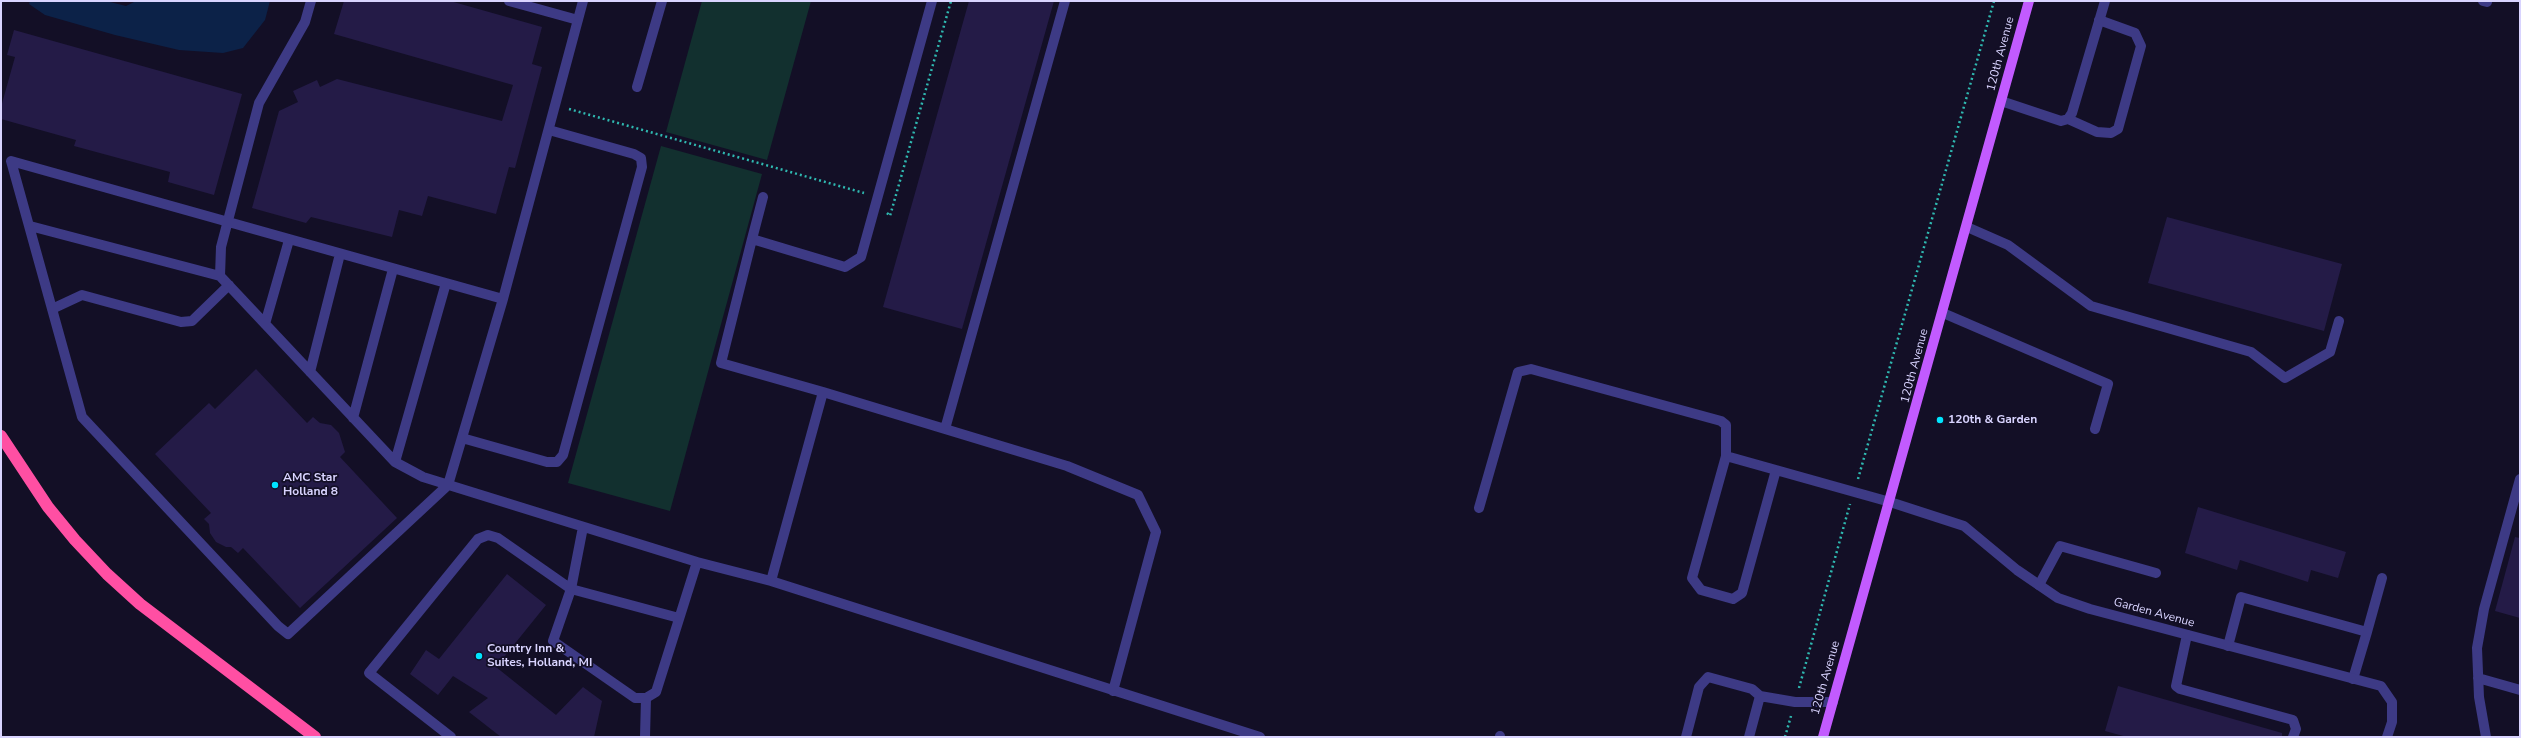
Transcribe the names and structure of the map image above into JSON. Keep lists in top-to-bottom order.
{
  "streets": {
    "main road": ["120th Avenue"],
    "street": ["Garden Avenue"]
  },
  "crossings": [
    ["120th Avenue", "Garden Avenue"]
  ],
  "places": ["120th & Garden", "AMC Star Holland 8", "Country Inn & Suites, Holland, MI"]
}
